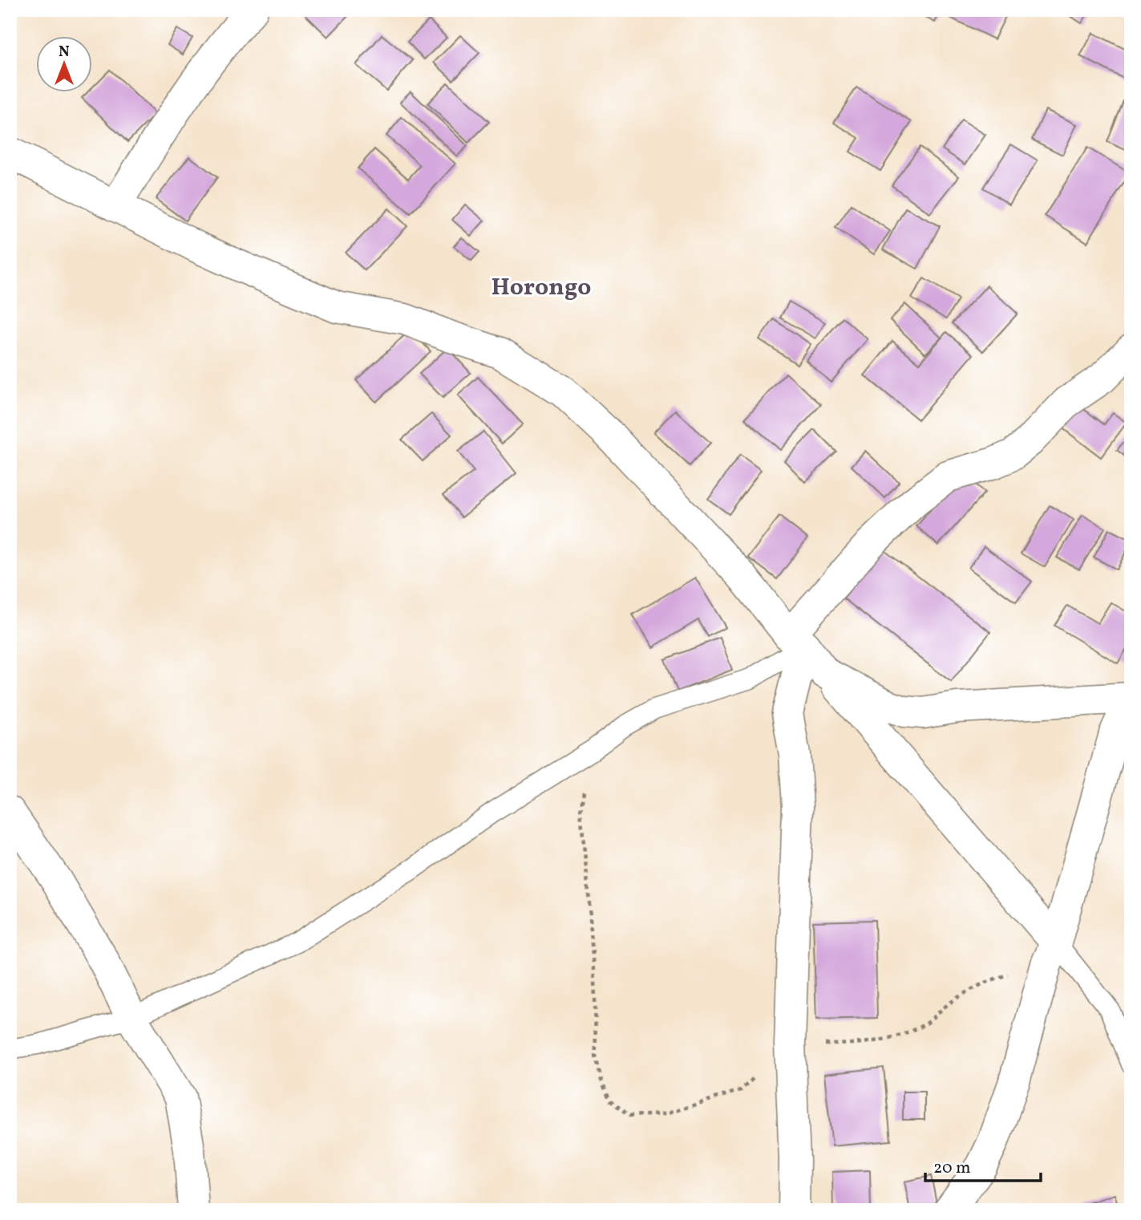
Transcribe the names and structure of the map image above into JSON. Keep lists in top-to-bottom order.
{
  "districts": ["Horongo"],
  "scale_bar": "20 m",
  "north": "top"
}
